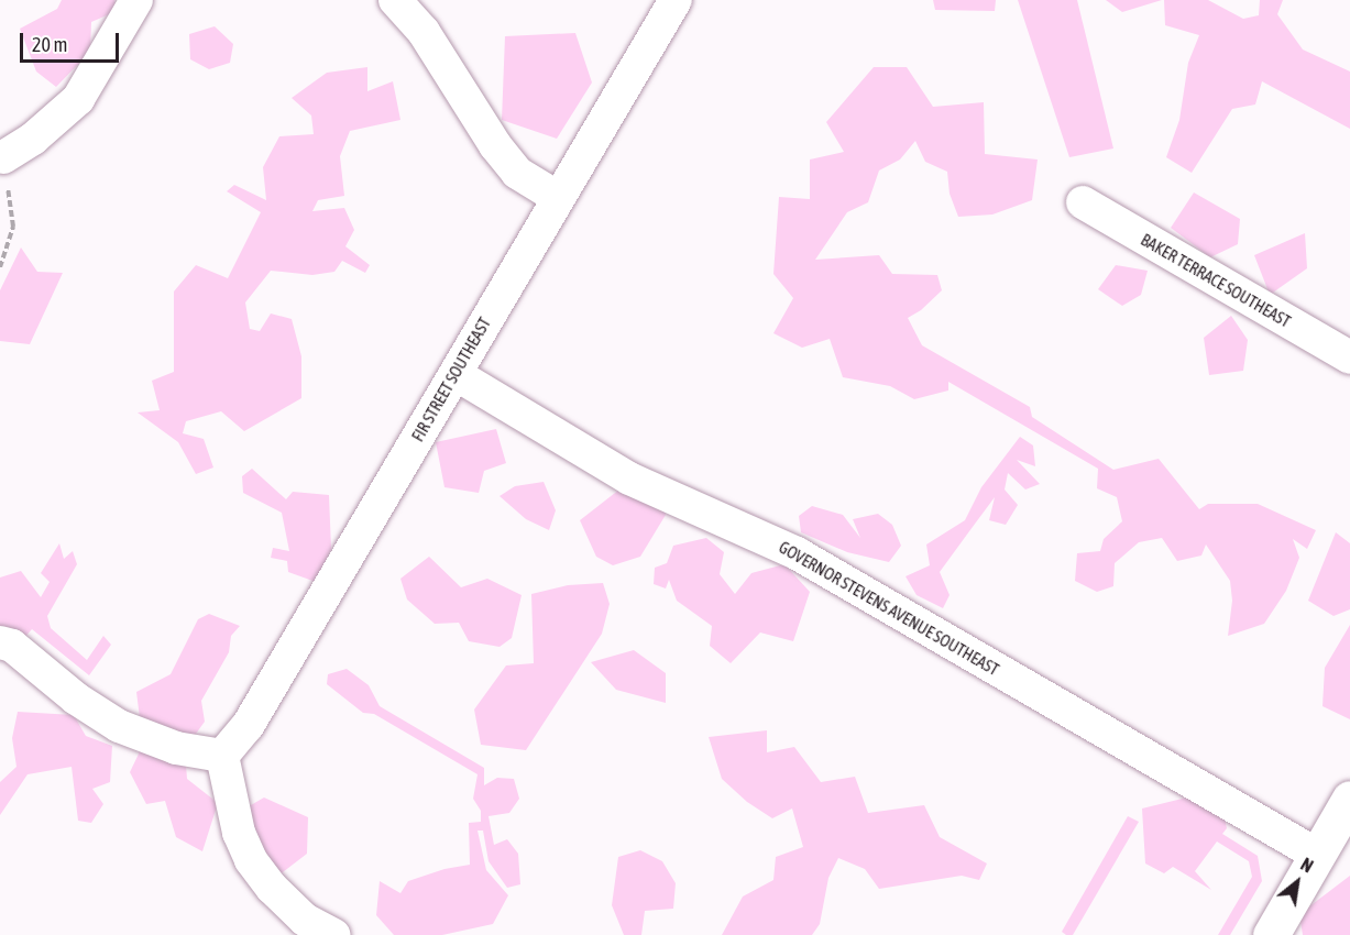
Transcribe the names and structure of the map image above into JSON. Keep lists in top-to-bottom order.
{
  "streets": {
    "street": ["BAKER TERRACE SOUTHEAST", "FIR STREET SOUTHEAST", "GOVERNOR STEVENS AVENUE SOUTHEAST"]
  },
  "crossings": [
    ["FIR STREET SOUTHEAST", "GOVERNOR STEVENS AVENUE SOUTHEAST"]
  ],
  "scale_bar": "20 m",
  "north": "top right"
}
